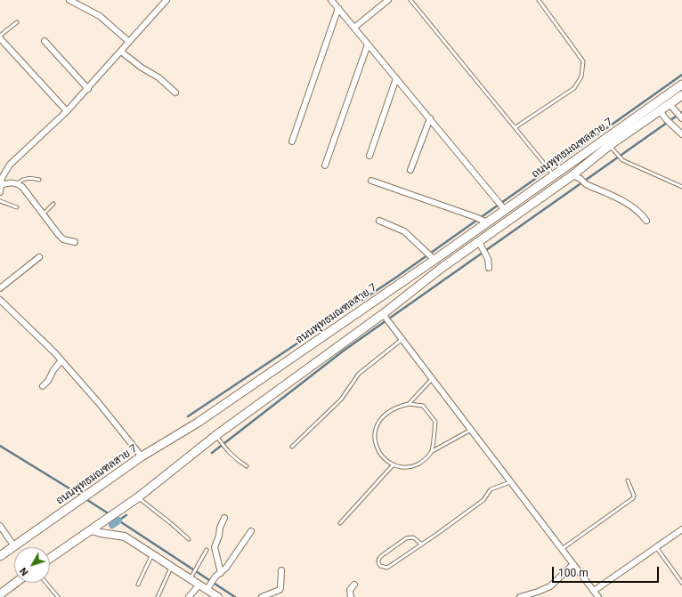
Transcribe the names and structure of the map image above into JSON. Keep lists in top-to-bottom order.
{
  "streets": {
    "main road": ["ถนนพุทธมณฑลสาย 7"]
  },
  "scale_bar": "100 m",
  "north": "bottom left"
}
